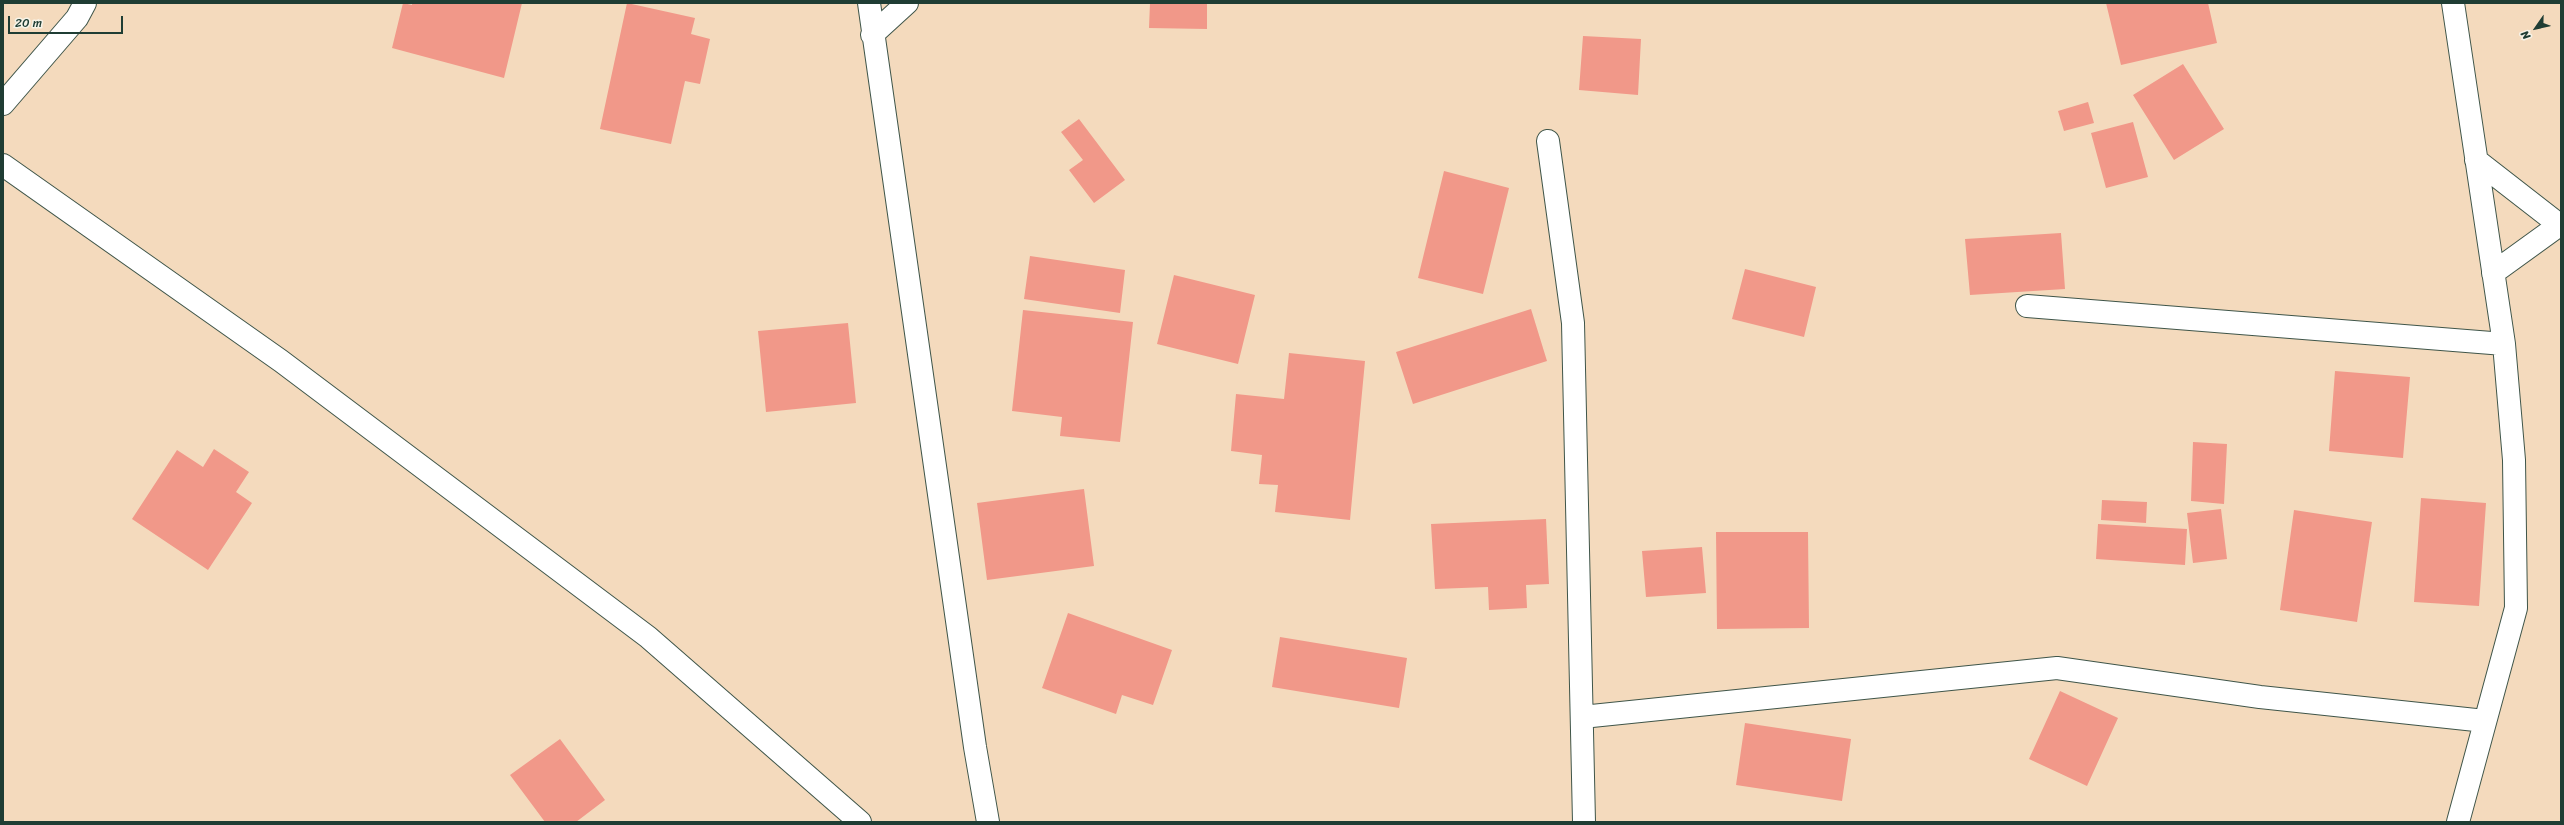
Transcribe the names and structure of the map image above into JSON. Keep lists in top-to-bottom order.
{
  "scale_bar": "20 m",
  "north": "bottom left"
}
